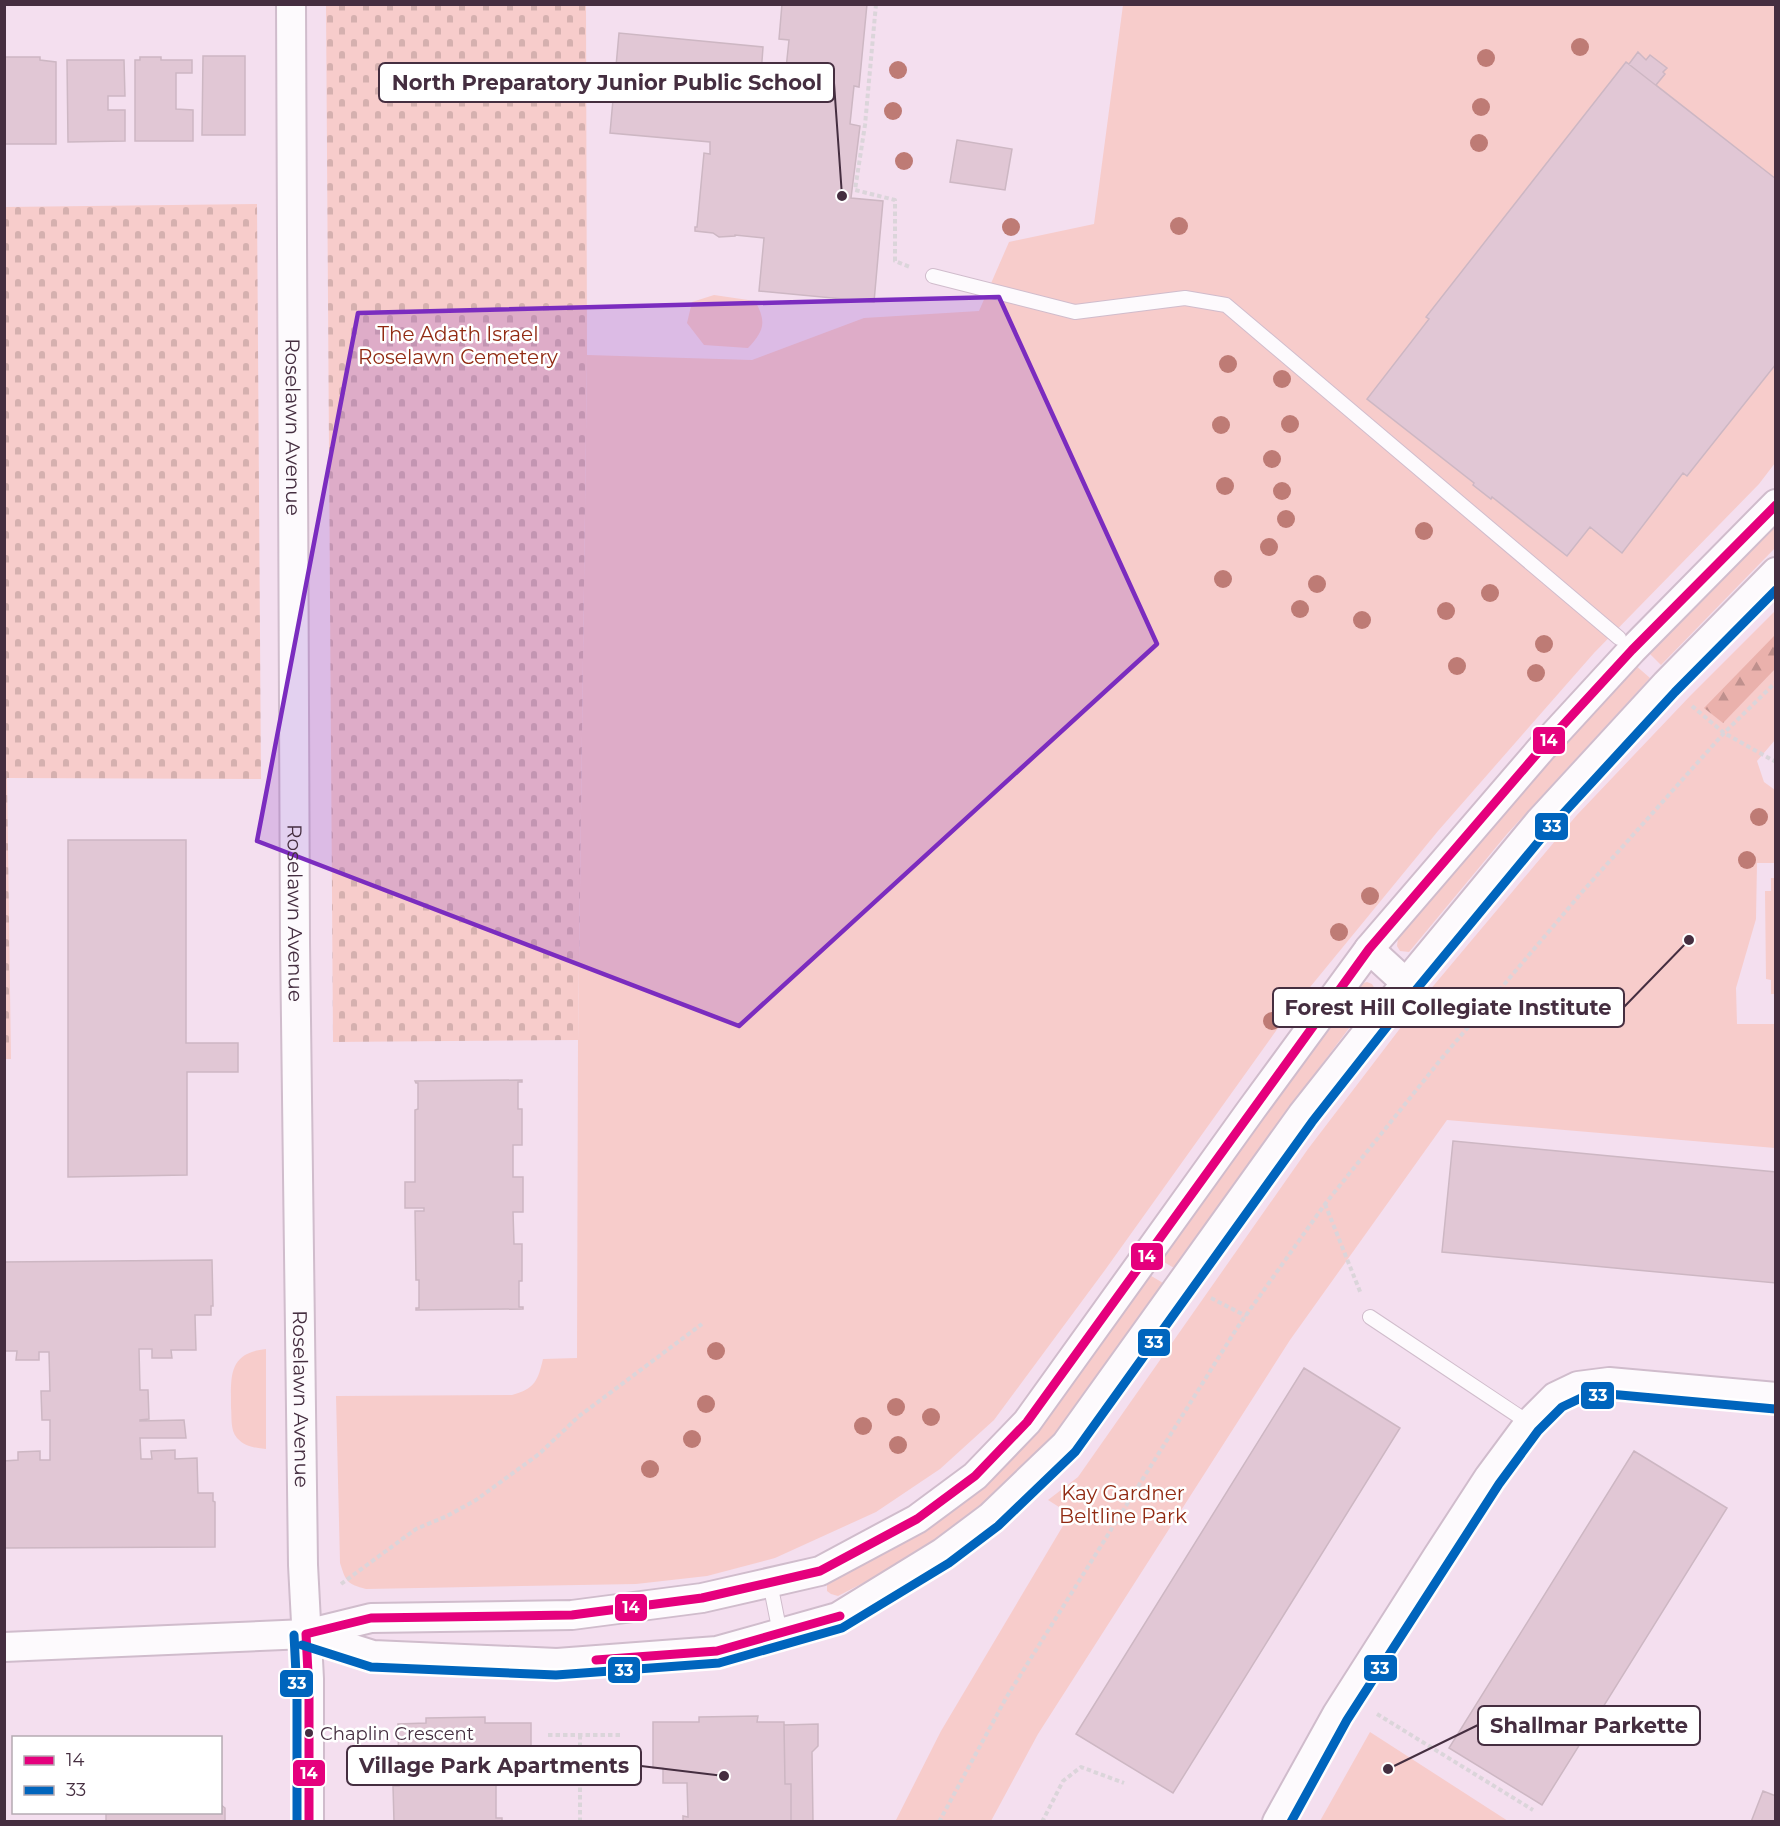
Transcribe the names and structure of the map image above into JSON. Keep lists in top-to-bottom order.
{
  "streets": {
    "street": ["Roselawn Avenue"]
  },
  "parks": ["The Adath Israel Roselawn Cemetery", "Kay Gardner Beltline Park"],
  "places": [
    "North Preparatory Junior Public School",
    "Forest Hill Collegiate Institute",
    "Chaplin Crescent",
    "Shallmar Parkette",
    "Village Park Apartments"
  ],
  "lines": ["transit line 14", "transit line 33"],
  "legend": ["14", "33"]
}
